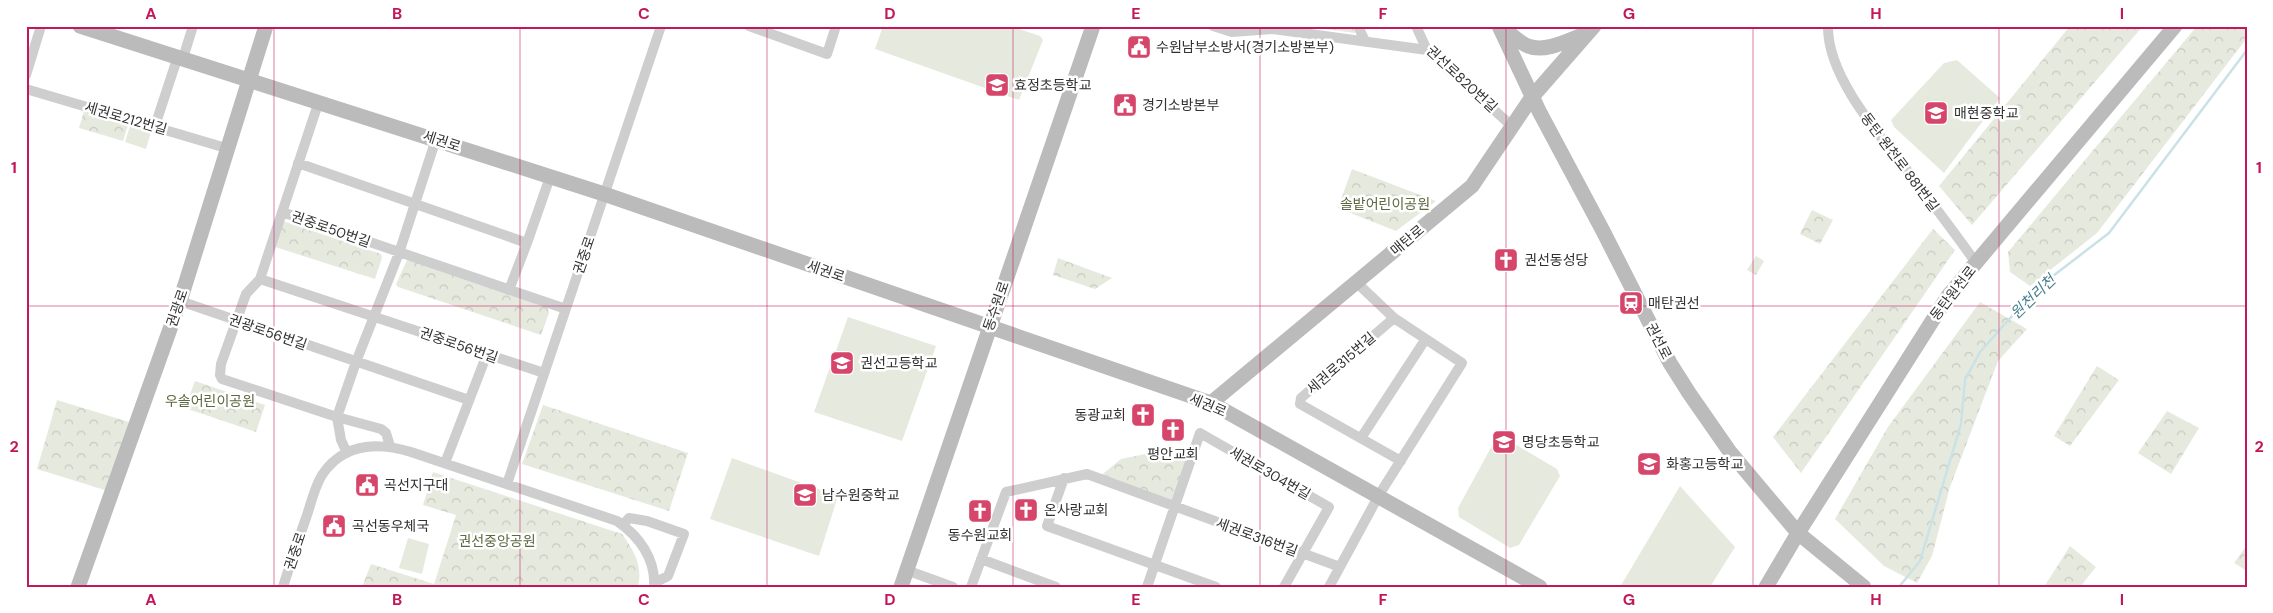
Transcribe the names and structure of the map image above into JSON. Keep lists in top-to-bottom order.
{
  "streets": {
    "street": [
      "권선로820번길",
      "세권로212번길",
      "세권로",
      "동탄 원천로 881번길",
      "권중로50번길",
      "매탄로",
      "권중로",
      "동탄원천로",
      "동수원로",
      "권광로",
      "권광로56번길",
      "권선로",
      "권중로56번길",
      "세권로315번길",
      "세권로304번길",
      "세권로316번길"
    ]
  },
  "crossings": [
    ["권선로820번길", "매탄로"],
    ["세권로212번길", "권광로"],
    ["세권로", "권중로50번길"],
    ["세권로", "매탄로"],
    ["세권로", "권중로"],
    ["세권로", "동수원로"],
    ["세권로", "권광로"],
    ["동탄 원천로 881번길", "동탄원천로"],
    ["권중로50번길", "권중로"],
    ["매탄로", "권선로"],
    ["권중로", "권중로56번길"],
    ["동탄원천로", "권선로"],
    ["권광로", "권광로56번길"],
    ["세권로304번길", "세권로316번길"]
  ],
  "water": ["원천리천"],
  "parks": ["솔밭어린이공원", "우솔어린이공원", "권선중앙공원"],
  "places": {
    "public building": [
      "수원남부소방서(경기소방본부)",
      "경기소방본부",
      "곡선지구대",
      "곡선동우체국"
    ],
    "school or university": [
      "효정초등학교",
      "매현중학교",
      "권선고등학교",
      "명당초등학교",
      "화홍고등학교",
      "남수원중학교"
    ],
    "church": [
      "권선동성당",
      "동광교회",
      "평안교회",
      "온사랑교회",
      "동수원교회"
    ],
    "station": ["매탄권선"]
  },
  "grid": {
    "columns": [
      "A",
      "B",
      "C",
      "D",
      "E",
      "F",
      "G",
      "H",
      "I"
    ],
    "rows": ["1", "2"]
  }
}
